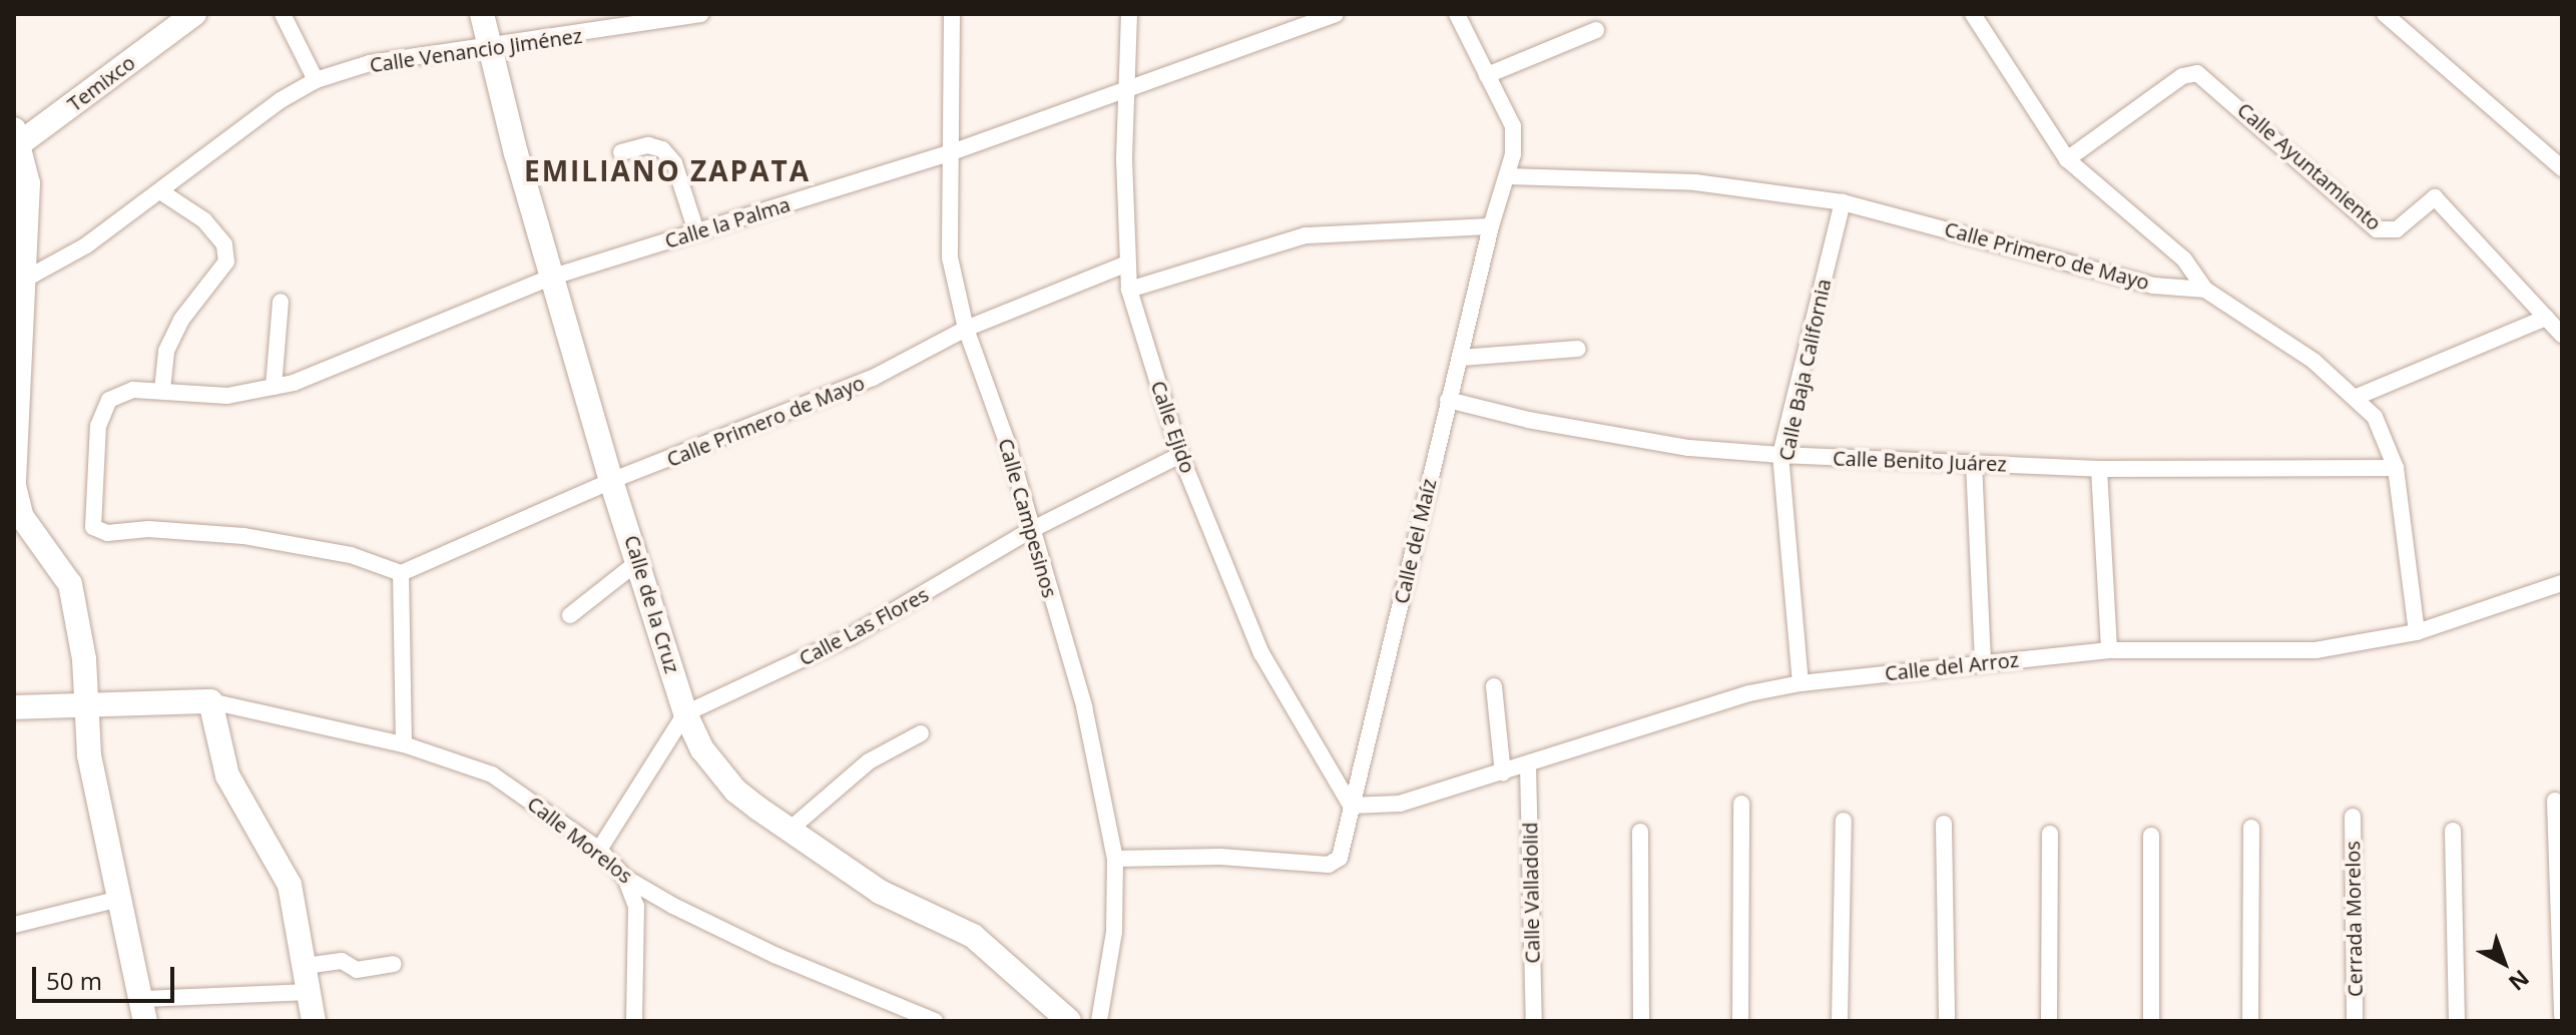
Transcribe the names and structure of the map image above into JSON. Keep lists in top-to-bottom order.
{
  "streets": {
    "main road": ["Temixco", "Calle de la Cruz"],
    "street": [
      "Calle Venancio Jiménez",
      "Calle Ayuntamiento",
      "Calle la Palma",
      "Calle Primero de Mayo",
      "Calle Baja California",
      "Calle Ejido",
      "Calle Benito Juárez",
      "Calle Campesinos",
      "Calle del Maíz",
      "Calle Las Flores",
      "Calle del Arroz",
      "Calle Morelos",
      "Calle Valladolid",
      "Cerrada Morelos"
    ]
  },
  "crossings": [
    ["Calle Venancio Jiménez", "Calle de la Cruz"],
    ["Calle la Palma", "Calle Primero de Mayo"],
    ["Calle la Palma", "Calle Ejido"],
    ["Calle la Palma", "Calle Campesinos"],
    ["Calle la Palma", "Calle de la Cruz"],
    ["Calle Primero de Mayo", "Calle Baja California"],
    ["Calle Primero de Mayo", "Calle Ejido"],
    ["Calle Primero de Mayo", "Calle Benito Juárez"],
    ["Calle Primero de Mayo", "Calle Campesinos"],
    ["Calle Primero de Mayo", "Calle del Maíz"],
    ["Calle Primero de Mayo", "Calle de la Cruz"],
    ["Calle Primero de Mayo", "Calle del Arroz"],
    ["Calle Baja California", "Calle Benito Juárez"],
    ["Calle Baja California", "Calle del Arroz"],
    ["Calle Ejido", "Calle del Maíz"],
    ["Calle Ejido", "Calle Las Flores"],
    ["Calle Ejido", "Calle del Arroz"],
    ["Calle Benito Juárez", "Calle del Maíz"],
    ["Calle Campesinos", "Calle del Maíz"],
    ["Calle Campesinos", "Calle Las Flores"],
    ["Calle del Maíz", "Calle del Arroz"],
    ["Calle de la Cruz", "Calle Las Flores"],
    ["Calle del Arroz", "Calle Valladolid"]
  ],
  "districts": ["EMILIANO ZAPATA"],
  "scale_bar": "50 m",
  "north": "bottom right"
}
